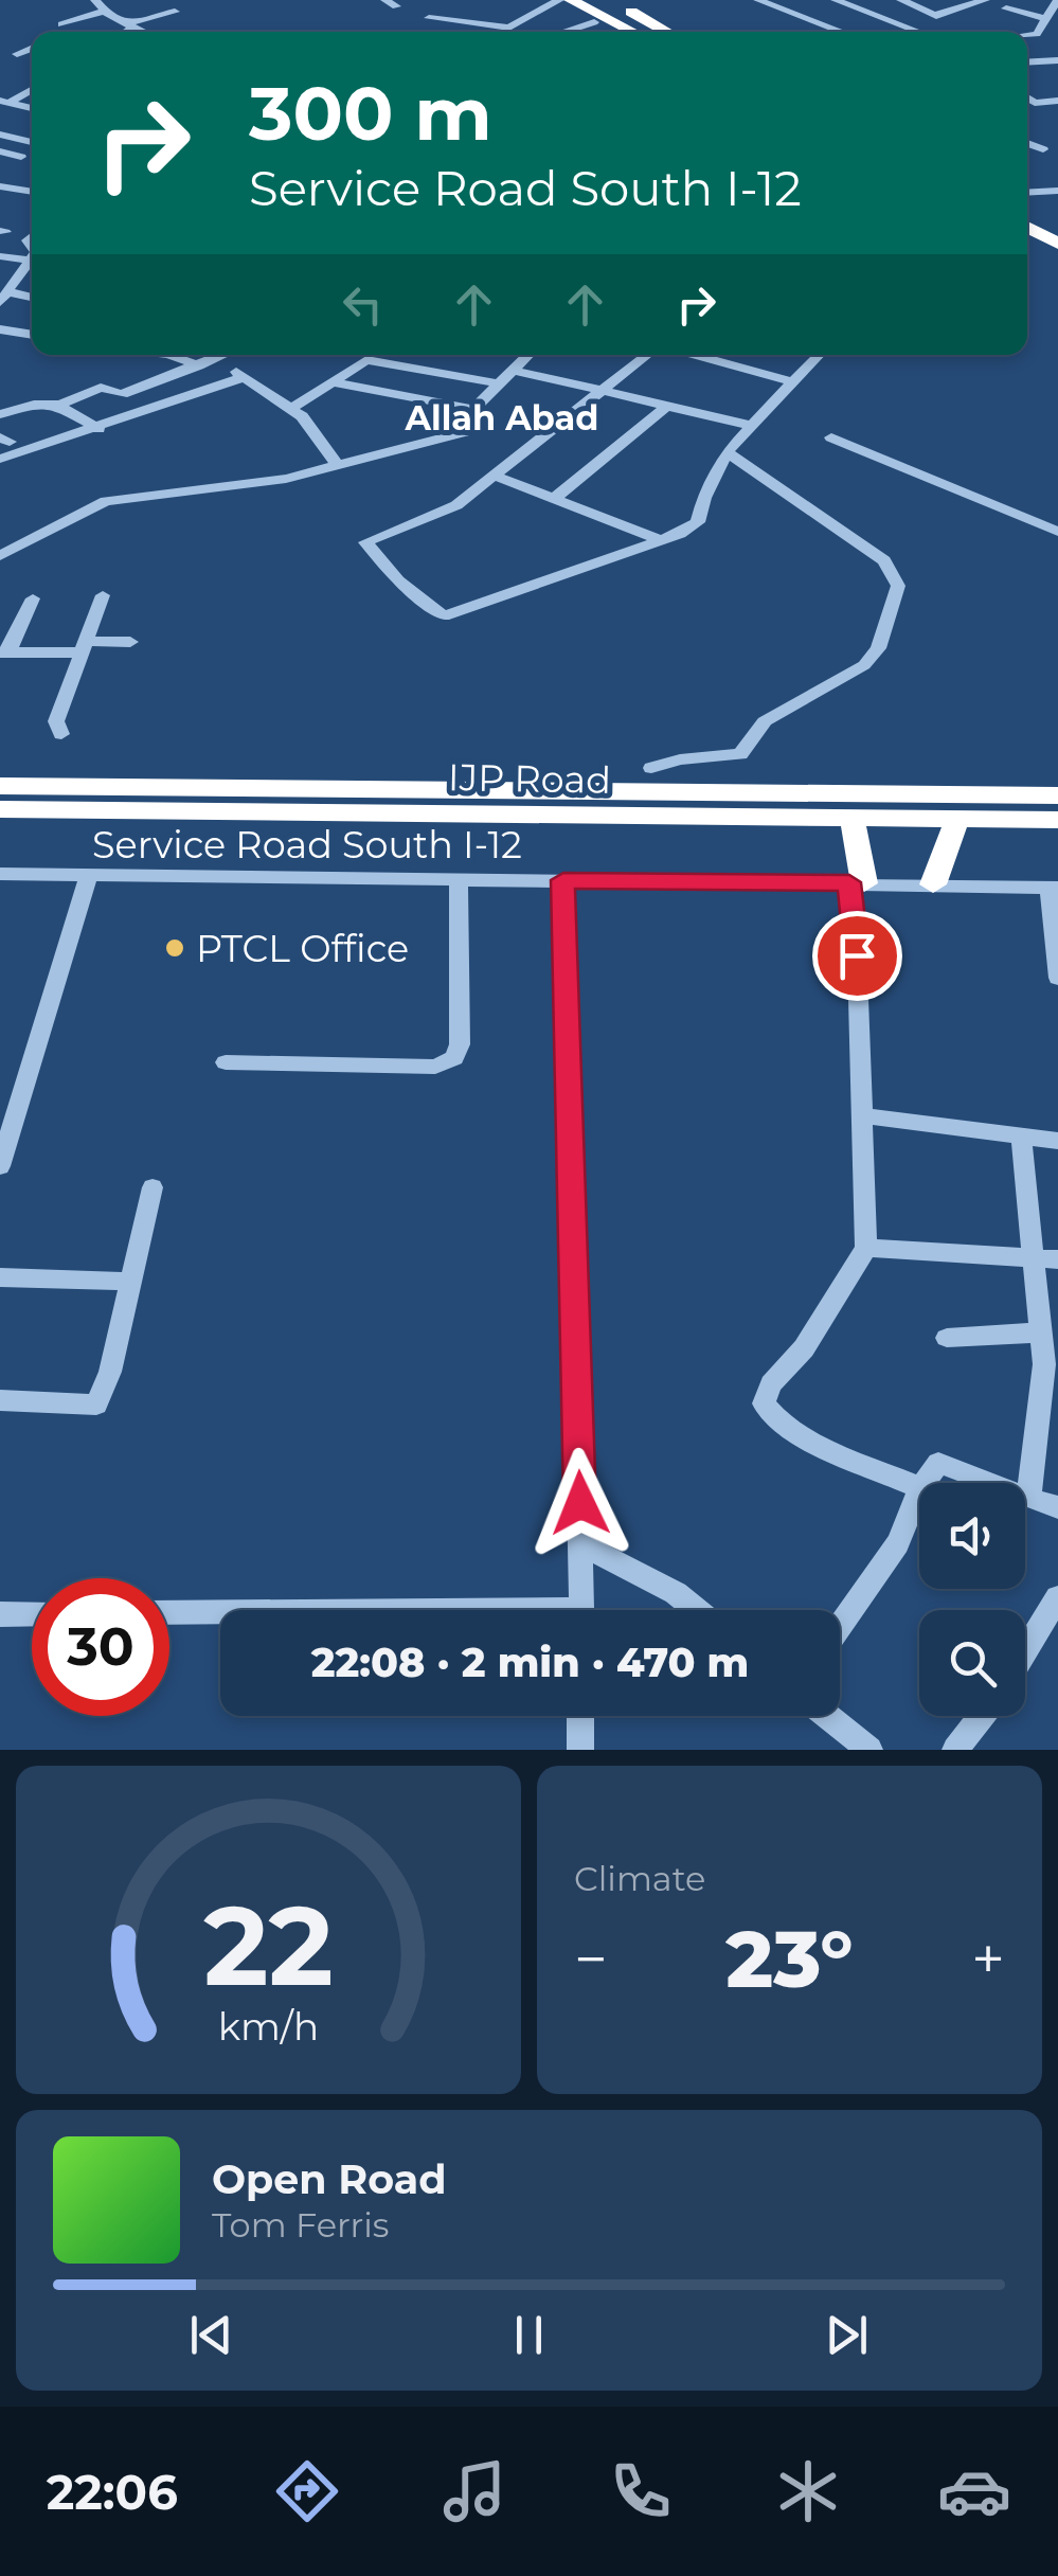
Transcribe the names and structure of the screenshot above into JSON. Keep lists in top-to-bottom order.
{
  "streets": {
    "highway": ["IJP Road"],
    "street": ["Service Road South I-12"]
  },
  "districts": ["Allah Abad"],
  "places": ["PTCL Office"],
  "page": {
    "turn": ["300 m", "Service Road South I-12"],
    "limit": "30",
    "trip": "22:08 · 2 min · 470 m",
    "tile": "Climate",
    "heat": ["−", "23°", "+"],
    "song": ["Open Road", "Tom Ferris"],
    "tabs": "22:06",
    "gauge": ["22", "km/h"]
  }
}
